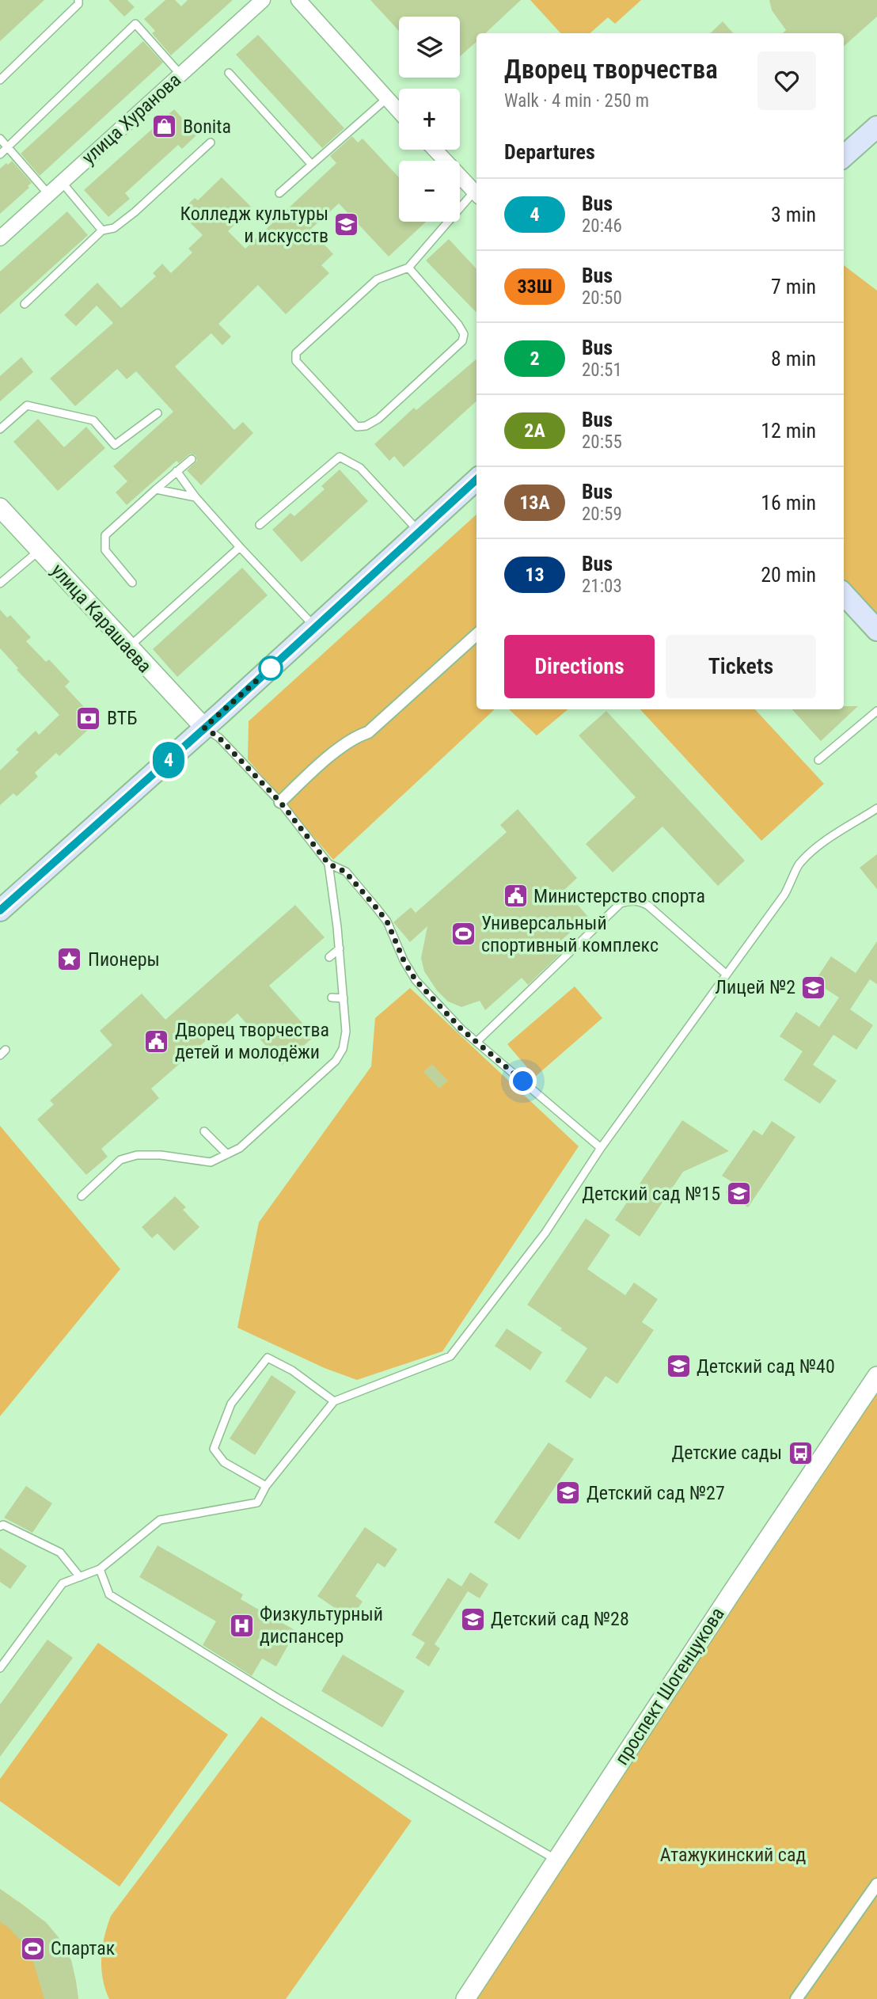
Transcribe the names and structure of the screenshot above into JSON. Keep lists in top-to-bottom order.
{
  "streets": {
    "street": ["улица Хуранова", "улица Карашаева", "проспект Шогенцукова"]
  },
  "parks": ["Атажукинский сад"],
  "places": {
    "shop": ["Bonita"],
    "school or university": [
      "Колледж культуры и искусств",
      "Лицей №2",
      "Детский сад №15",
      "Детский сад №40",
      "Детский сад №27",
      "Детский сад №28"
    ],
    "bank": ["ВТБ"],
    "public building": ["Министерство спорта", "Дворец творчества детей и молодёжи"],
    "sports": ["Универсальный спортивный комплекс", "Спартак"],
    "place": ["Пионеры"],
    "bus stop": ["Детские сады"],
    "hospital": ["Физкультурный диспансер"]
  },
  "lines": ["bus line 4"],
  "page": {
    "on_map": "4",
    "map_buttons": ["+", "−"],
    "heading": [
      ["Дворец творчества", "Walk · 4 min · 250 m"],
      "Departures"
    ],
    "list": [
      {
        "mark": "4",
        "name": "Bus",
        "note": "20:46",
        "value": "3 min"
      },
      {
        "mark": "33Ш",
        "name": "Bus",
        "note": "20:50",
        "value": "7 min"
      },
      {
        "mark": "2",
        "name": "Bus",
        "note": "20:51",
        "value": "8 min"
      },
      {
        "mark": "2А",
        "name": "Bus",
        "note": "20:55",
        "value": "12 min"
      },
      {
        "mark": "13А",
        "name": "Bus",
        "note": "20:59",
        "value": "16 min"
      },
      {
        "mark": "13",
        "name": "Bus",
        "note": "21:03",
        "value": "20 min"
      }
    ],
    "buttons": ["Directions", "Tickets"]
  }
}
